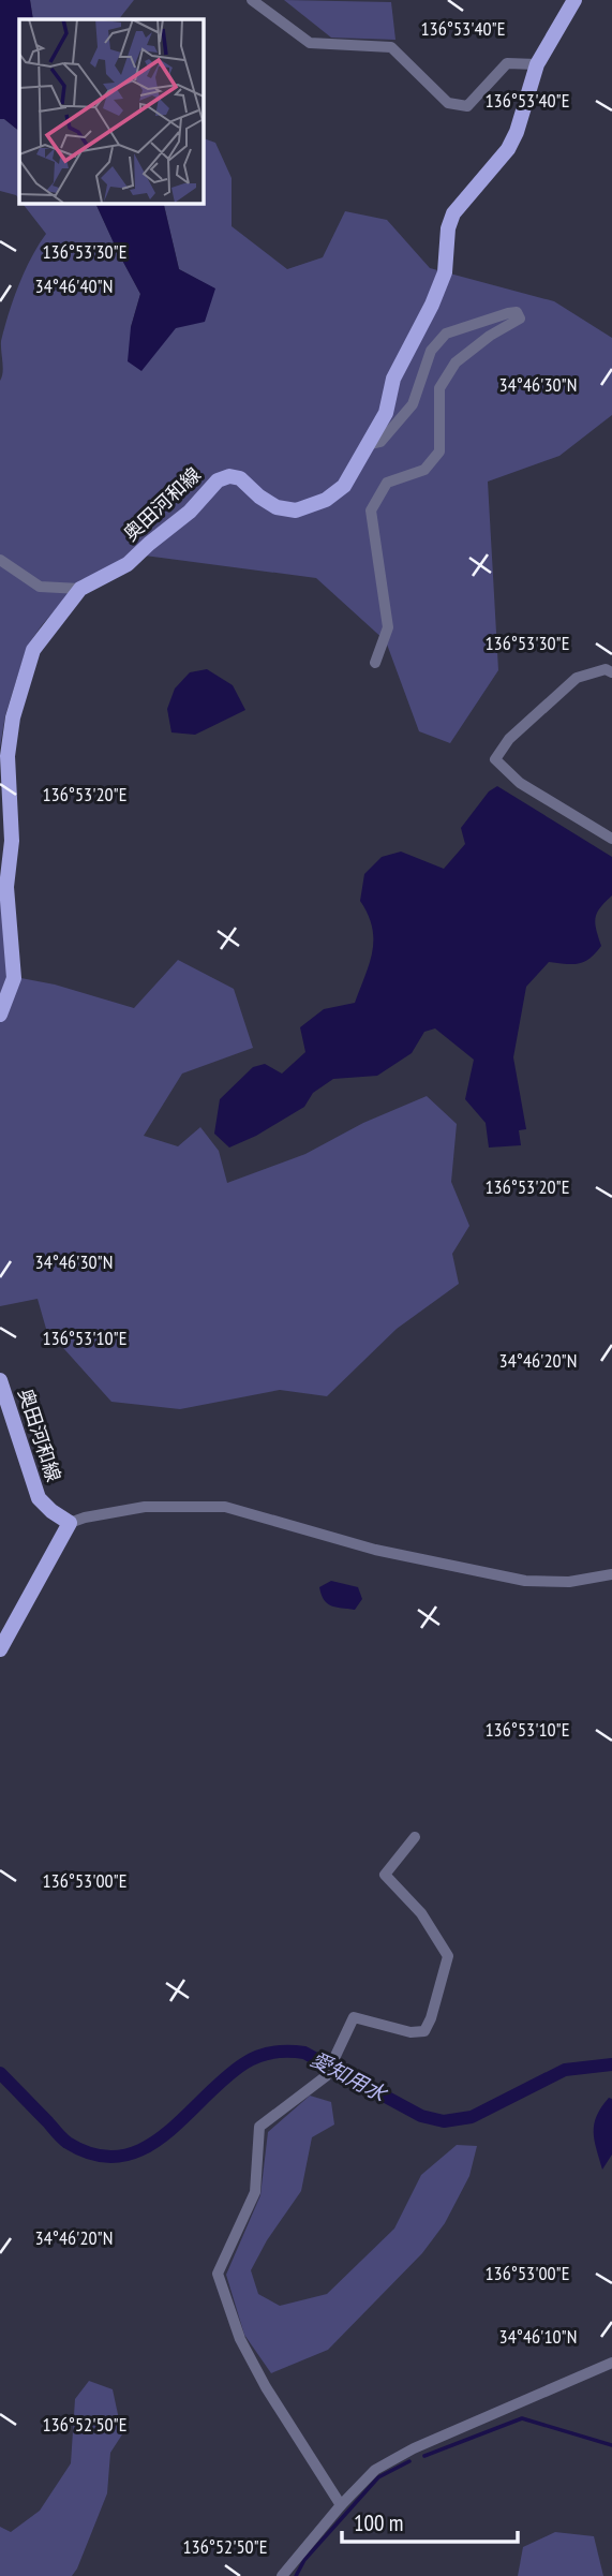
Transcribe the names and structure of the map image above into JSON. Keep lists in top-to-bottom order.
{
  "streets": {
    "main road": ["奥田河和線"]
  },
  "water": ["愛知用水"],
  "scale_bar": "100 m",
  "coordinates": [
    "136°53'40\"E",
    "136°53'30\"E",
    "34°46'40\"N",
    "34°46'30\"N",
    "136°53'20\"E",
    "136°53'10\"E",
    "34°46'20\"N",
    "136°53'00\"E",
    "34°46'10\"N",
    "136°52'50\"E"
  ]
}
